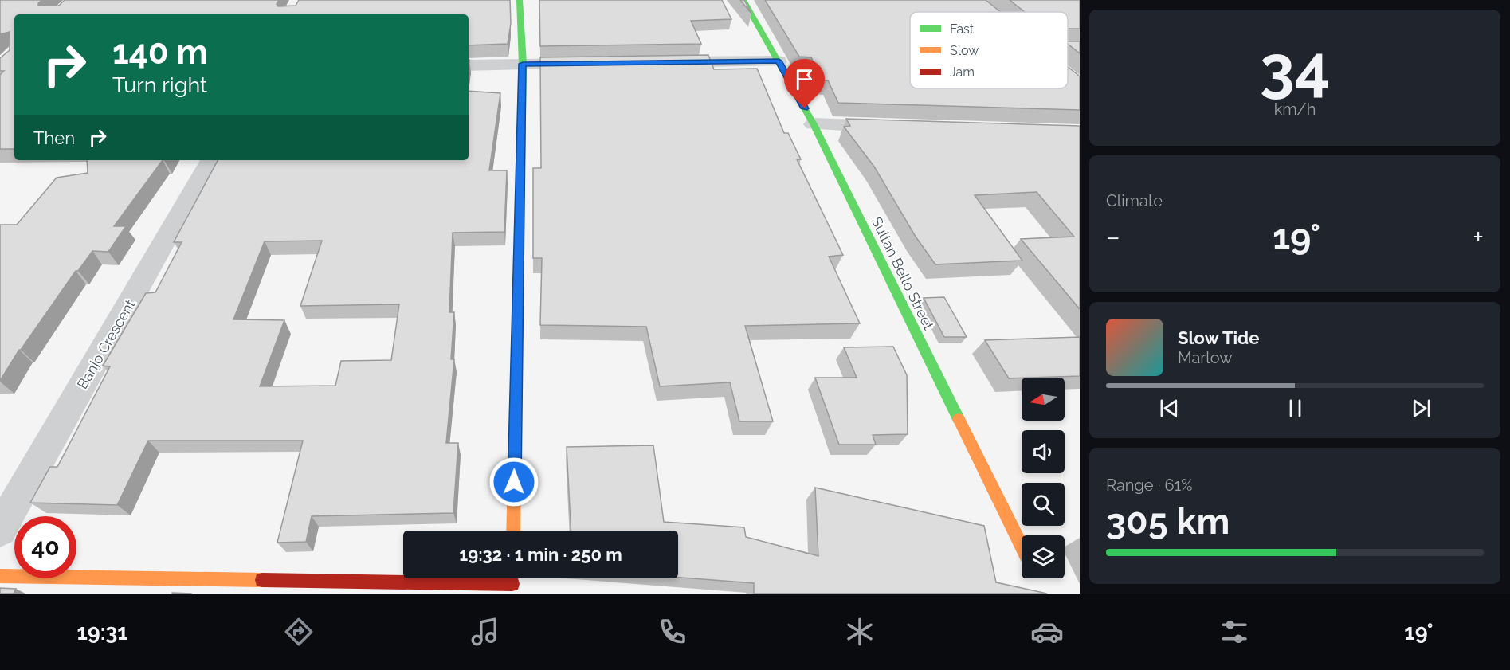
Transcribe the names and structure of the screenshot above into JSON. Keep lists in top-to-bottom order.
{
  "streets": {
    "street": ["Sultan Bello Street", "Banjo Crescent"]
  },
  "legend": ["Fast", "Slow", "Jam"],
  "north": "left",
  "page": {
    "tile": [
      ["34", "km/h"],
      "Climate",
      ["Range · 61%", "305 km"]
    ],
    "turn": ["140 m", "Turn right"],
    "then": "Then",
    "heat": ["−", "19°", "+"],
    "song": ["Slow Tide", "Marlow"],
    "limit": "40",
    "trip": "19:32 · 1 min · 250 m",
    "tabs": ["19:31", "19°"]
  }
}
